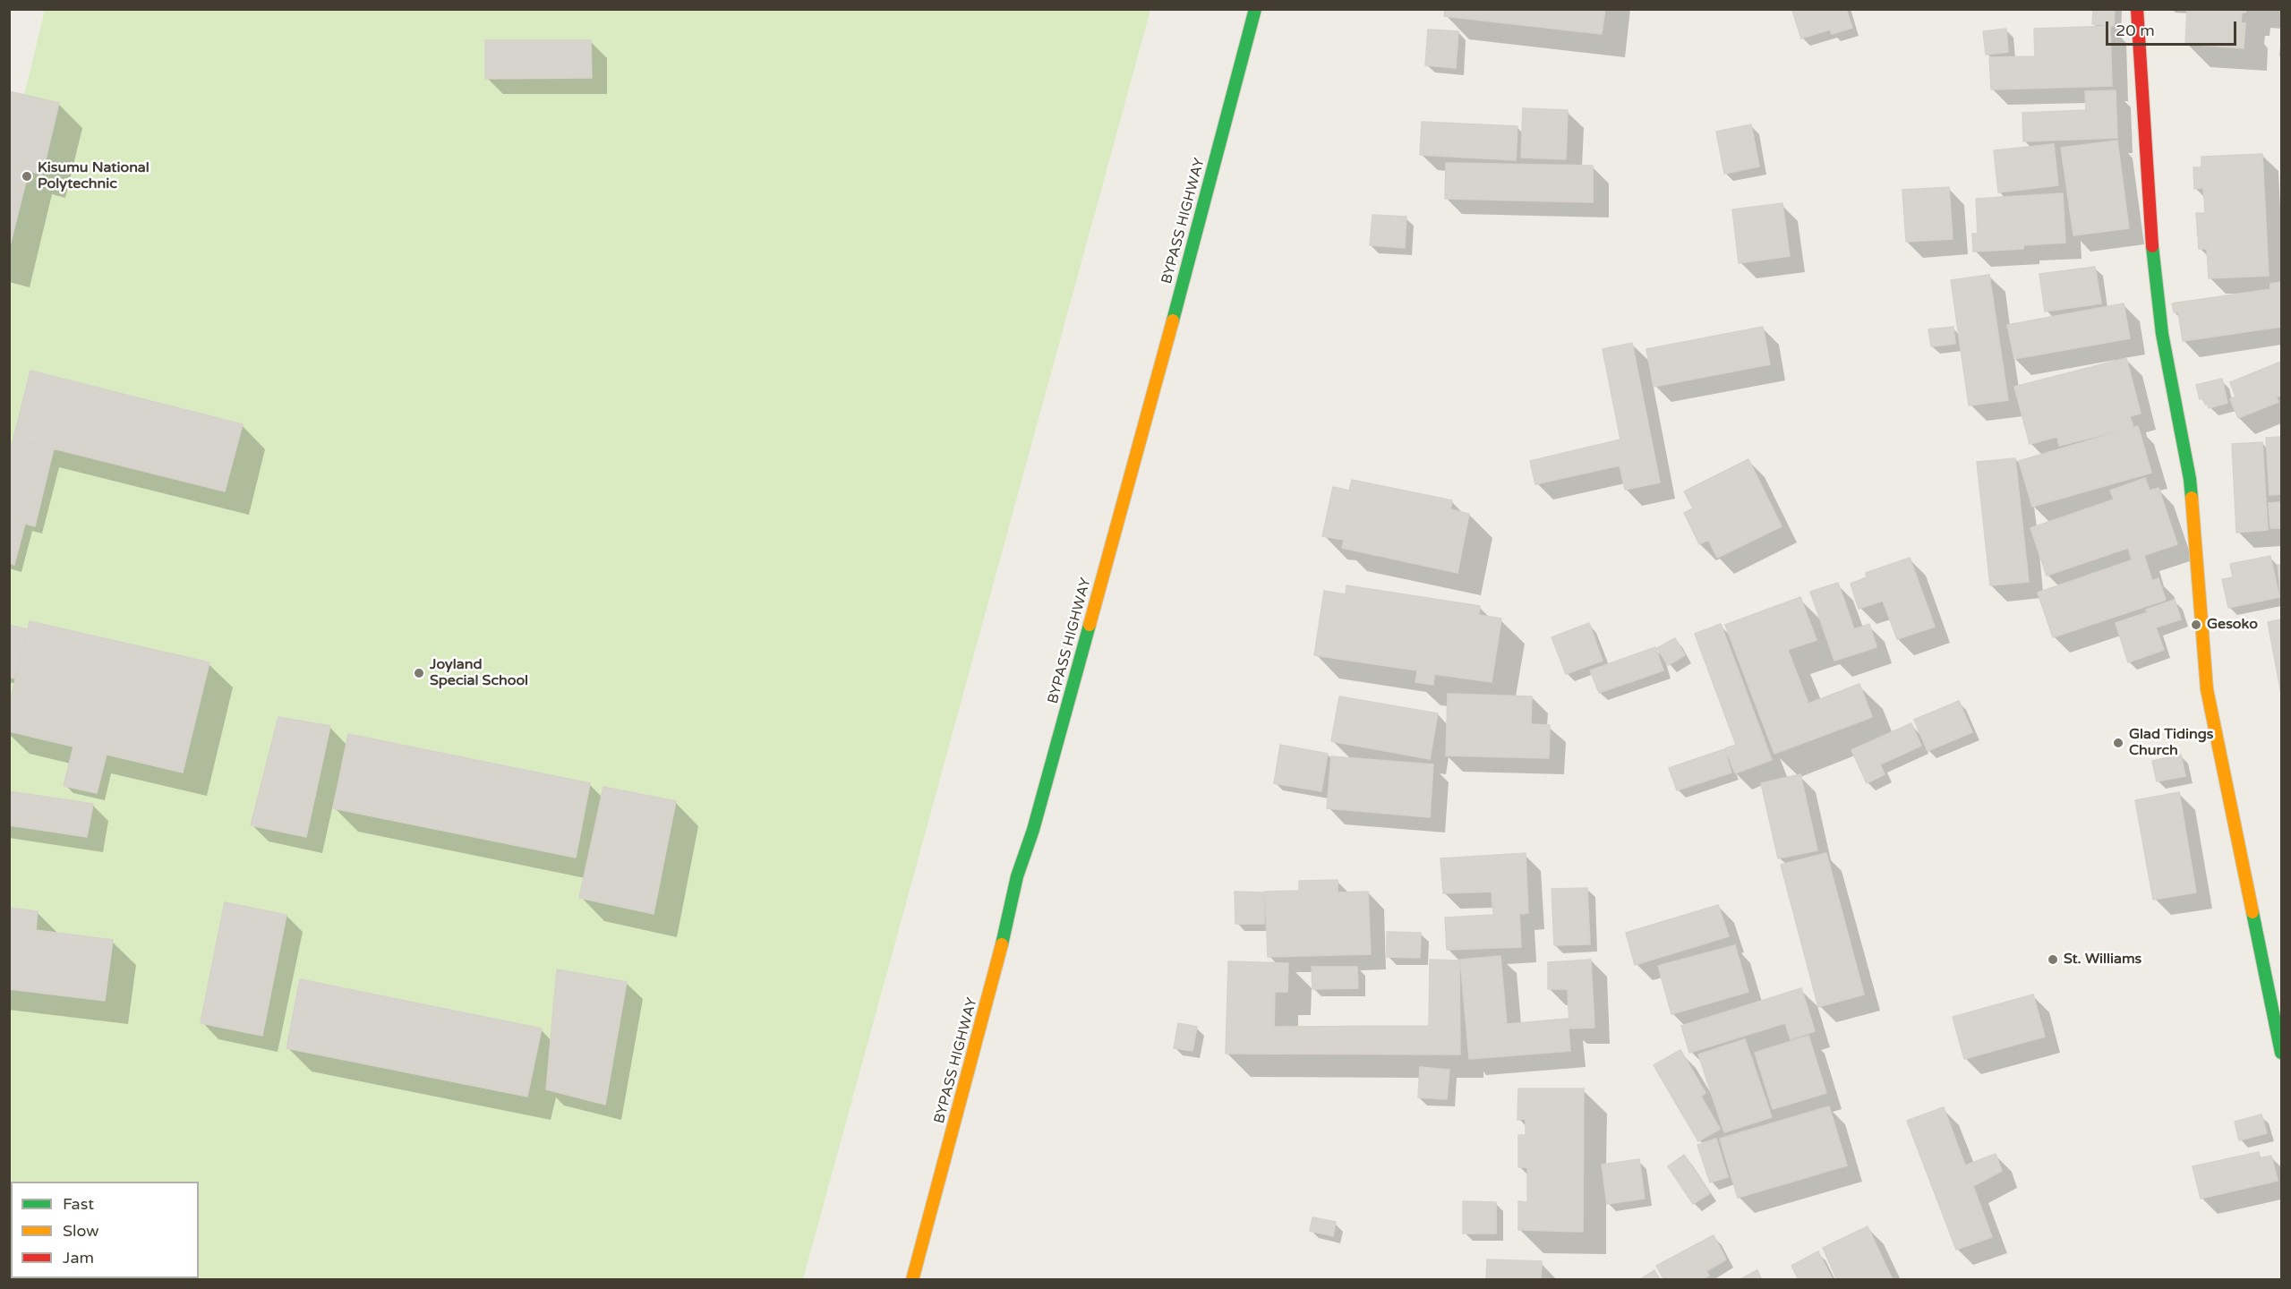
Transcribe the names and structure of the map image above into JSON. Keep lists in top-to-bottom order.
{
  "streets": {
    "main road": ["BYPASS HIGHWAY"]
  },
  "places": [
    "Kisumu National Polytechnic",
    "Gesoko",
    "Joyland Special School",
    "Glad Tidings Church",
    "St. Williams"
  ],
  "legend": ["Fast", "Slow", "Jam"],
  "scale_bar": "20 m"
}
